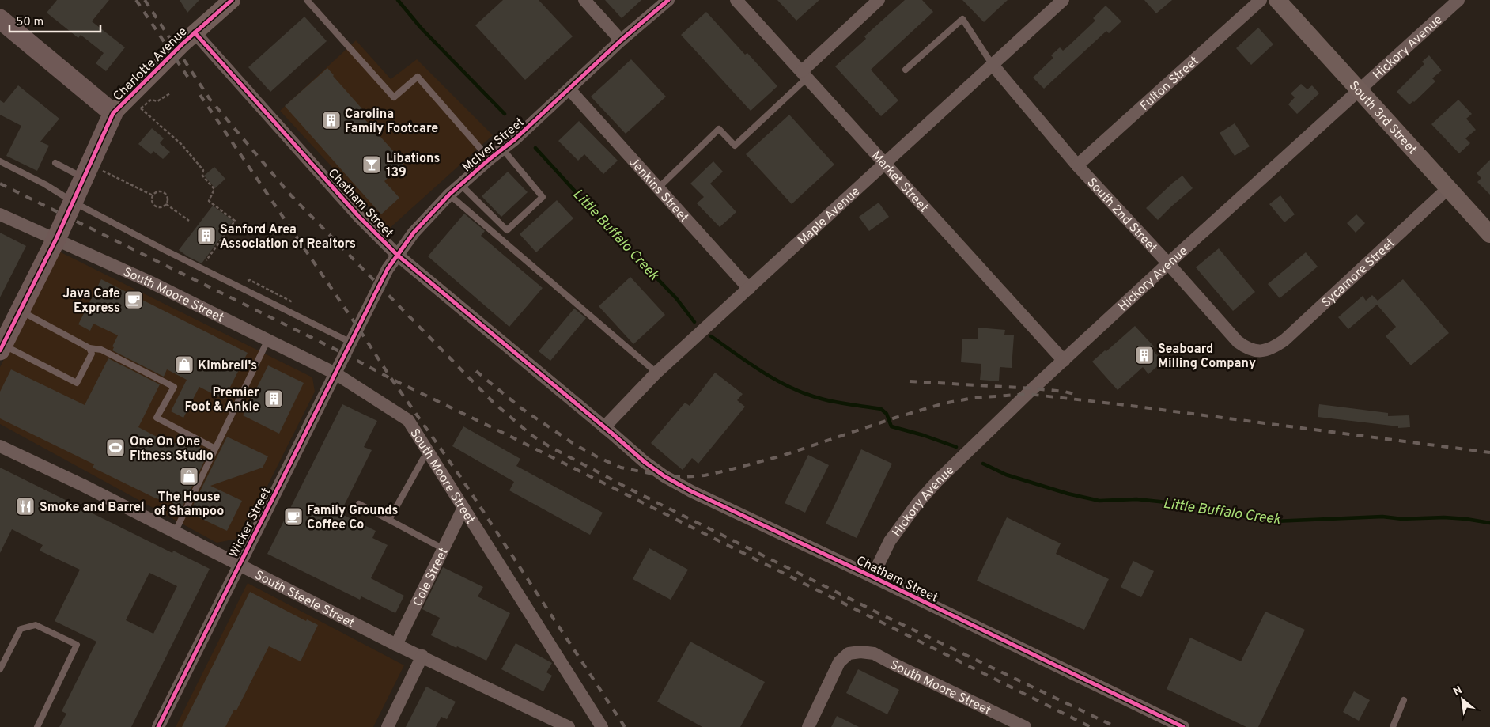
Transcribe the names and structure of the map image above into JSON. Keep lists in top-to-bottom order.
{
  "streets": {
    "main road": ["Charlotte Avenue"],
    "street": [
      "Hickory Avenue",
      "Fulton Street",
      "South 3rd Street",
      "McIver Street",
      "Market Street",
      "Jenkins Street",
      "Chatham Street",
      "South 2nd Street",
      "Maple Avenue",
      "Sycamore Street",
      "South Moore Street",
      "Wicker Street",
      "Cole Street",
      "South Steele Street"
    ]
  },
  "crossings": [
    ["Hickory Avenue", "South 3rd Street"],
    ["Hickory Avenue", "Market Street"],
    ["Hickory Avenue", "Chatham Street"],
    ["Hickory Avenue", "South 2nd Street"],
    ["Charlotte Avenue", "Chatham Street"],
    ["Charlotte Avenue", "South Moore Street"],
    ["Fulton Street", "South 2nd Street"],
    ["South 3rd Street", "Sycamore Street"],
    ["McIver Street", "Jenkins Street"],
    ["McIver Street", "Chatham Street"],
    ["McIver Street", "Wicker Street"],
    ["Market Street", "Maple Avenue"],
    ["Jenkins Street", "Maple Avenue"],
    ["Chatham Street", "Maple Avenue"],
    ["South 2nd Street", "Maple Avenue"],
    ["South 2nd Street", "Sycamore Street"],
    ["South Moore Street", "Wicker Street"],
    ["South Moore Street", "Cole Street"],
    ["Wicker Street", "South Steele Street"],
    ["Cole Street", "South Steele Street"]
  ],
  "water": ["Little Buffalo Creek"],
  "places": {
    "building": [
      "Carolina Family Footcare",
      "Sanford Area Association of Realtors",
      "Seaboard Milling Company",
      "Premier Foot & Ankle"
    ],
    "bar": ["Libations 139"],
    "cafe": ["Java Cafe Express", "Family Grounds Coffee Co"],
    "shop": ["Kimbrell's", "The House of Shampoo"],
    "sports": ["One On One Fitness Studio"],
    "restaurant": ["Smoke and Barrel"]
  },
  "scale_bar": "50 m",
  "north": "top left"
}
